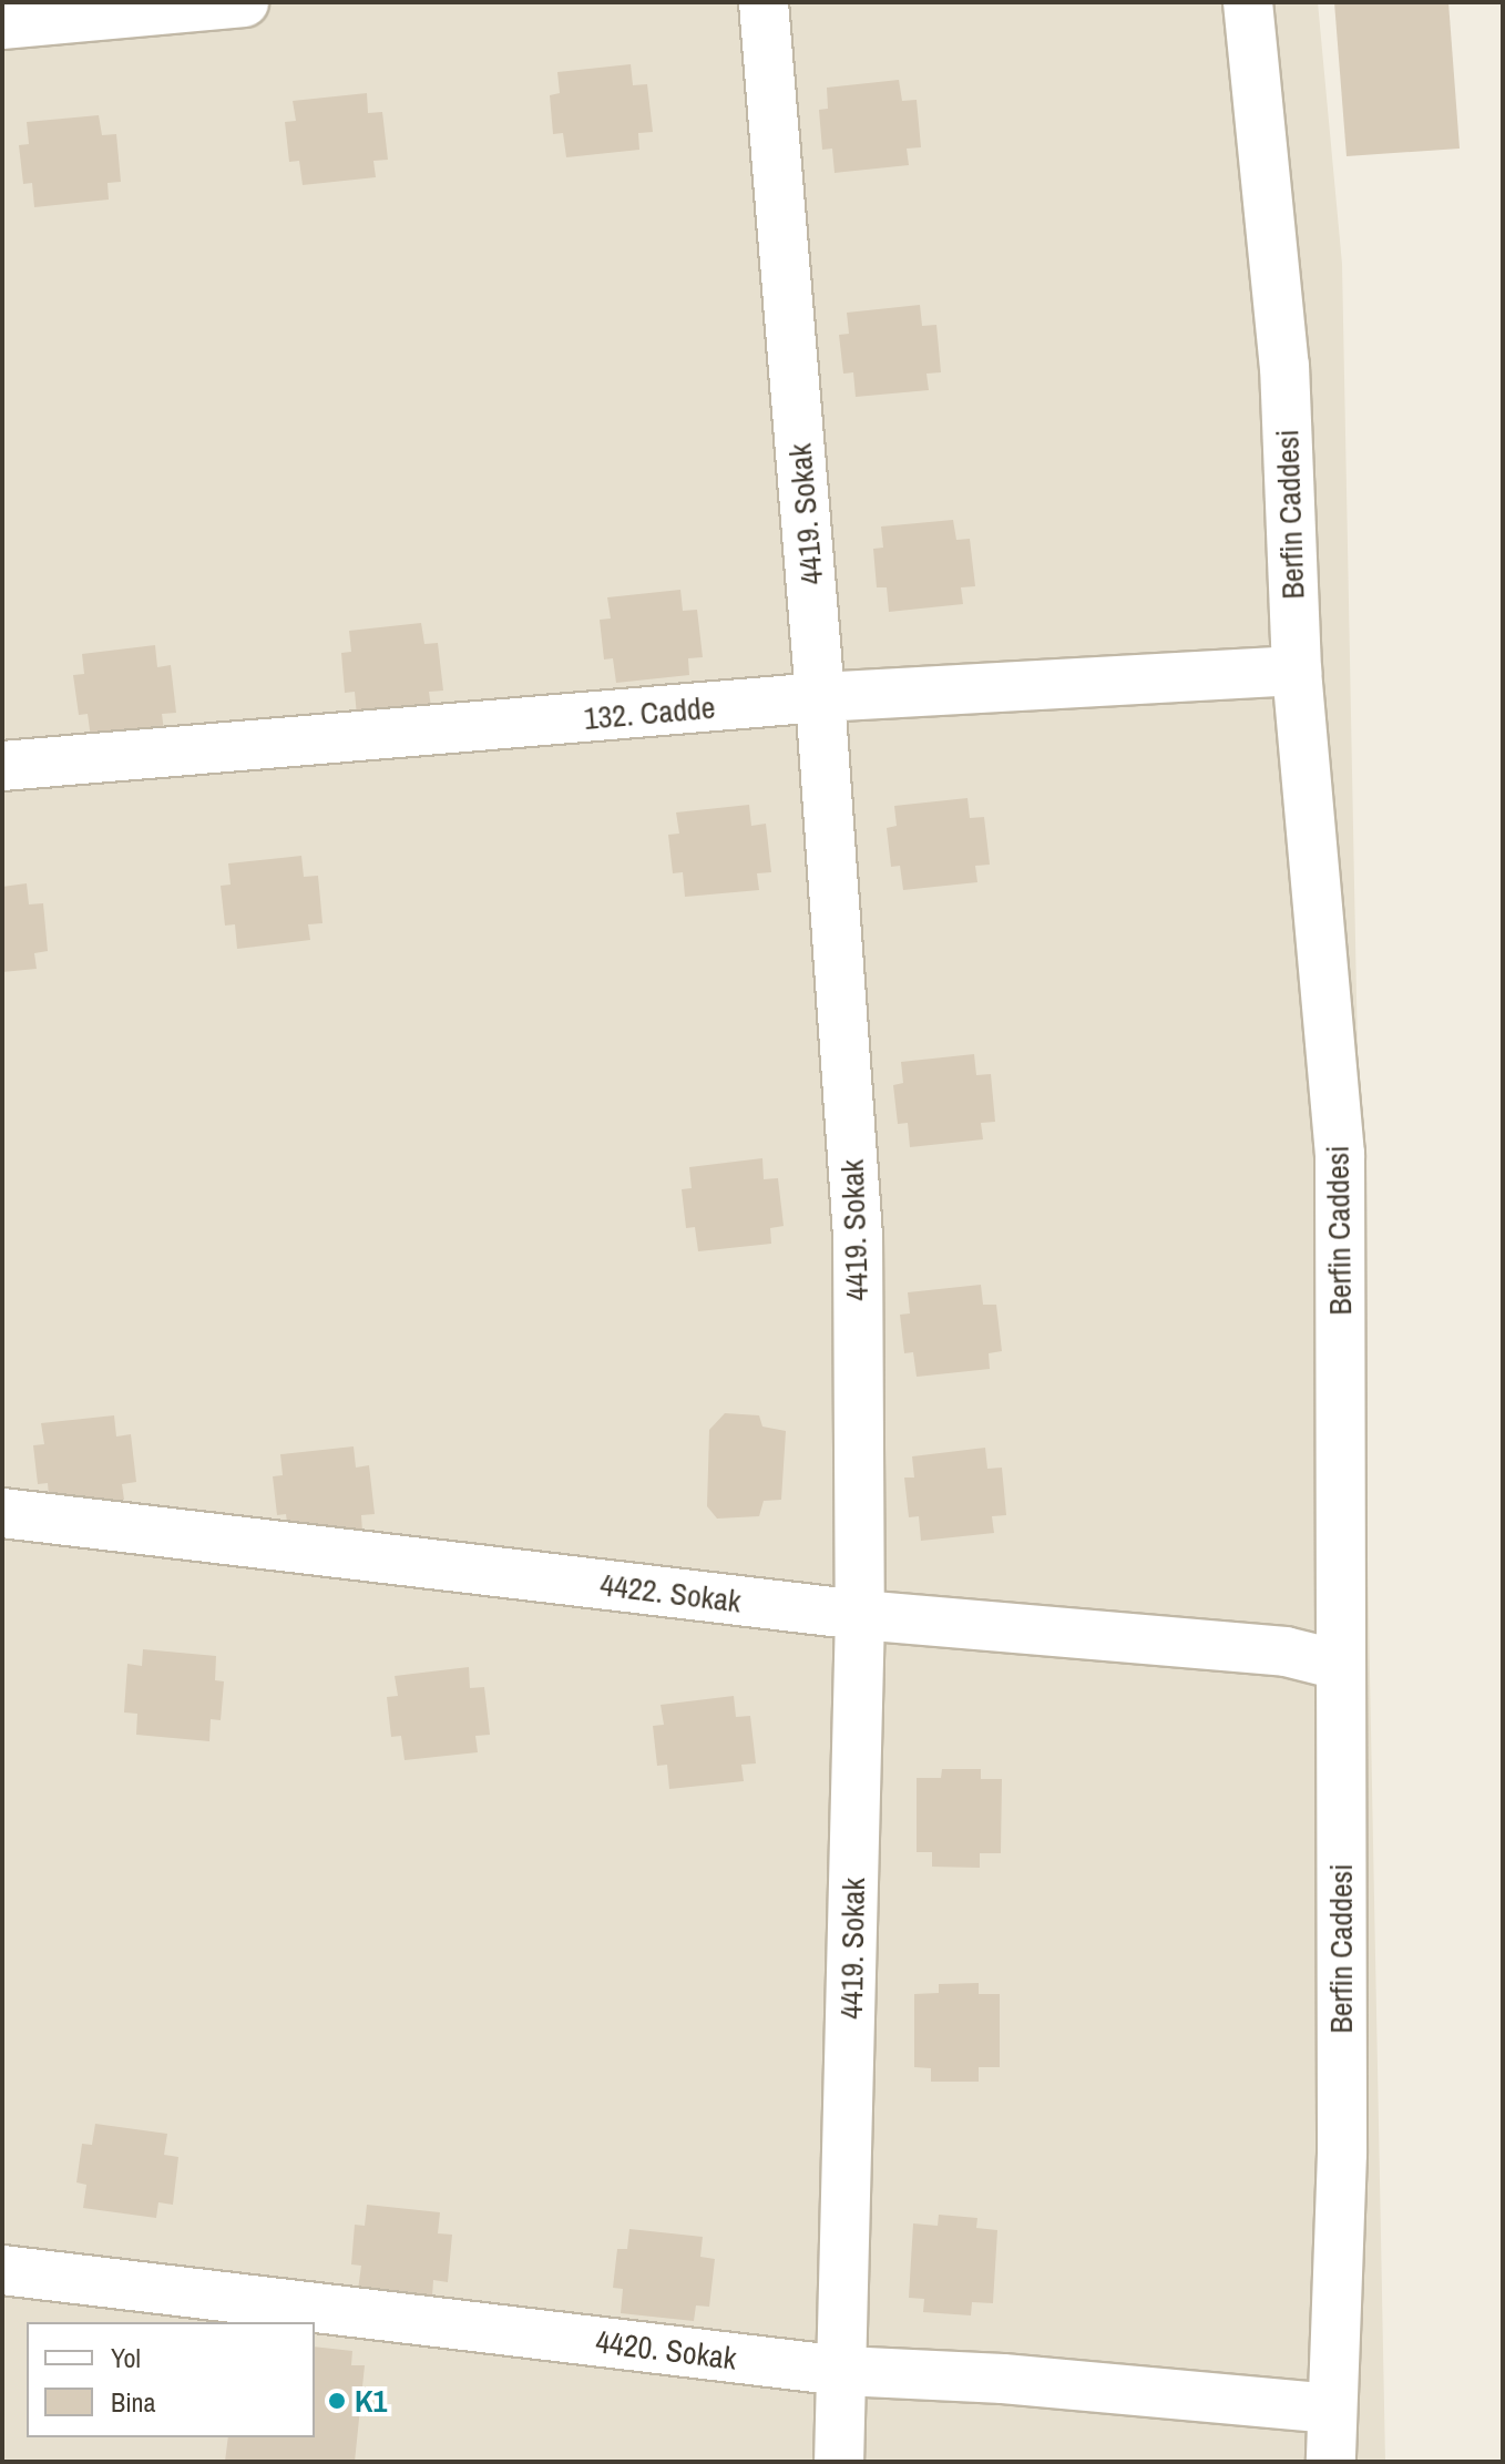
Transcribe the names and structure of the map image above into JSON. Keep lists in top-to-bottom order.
{
  "streets": {
    "street": [
      "4419. Sokak",
      "Berfin Caddesi",
      "132. Cadde",
      "4422. Sokak",
      "4420. Sokak"
    ]
  },
  "crossings": [
    ["4419. Sokak", "132. Cadde"],
    ["4419. Sokak", "4422. Sokak"],
    ["4419. Sokak", "4420. Sokak"],
    ["Berfin Caddesi", "132. Cadde"],
    ["Berfin Caddesi", "4422. Sokak"],
    ["Berfin Caddesi", "4420. Sokak"]
  ],
  "places": ["K1"],
  "legend": ["Yol", "Bina"]
}
